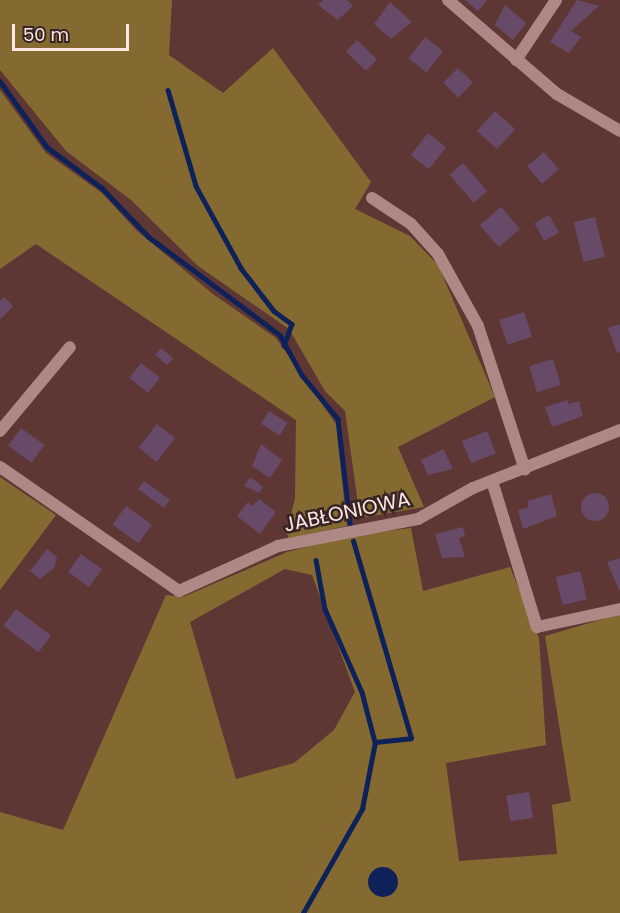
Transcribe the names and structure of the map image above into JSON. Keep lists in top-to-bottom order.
{
  "streets": {
    "street": ["JABŁONIOWA"]
  },
  "scale_bar": "50 m"
}
